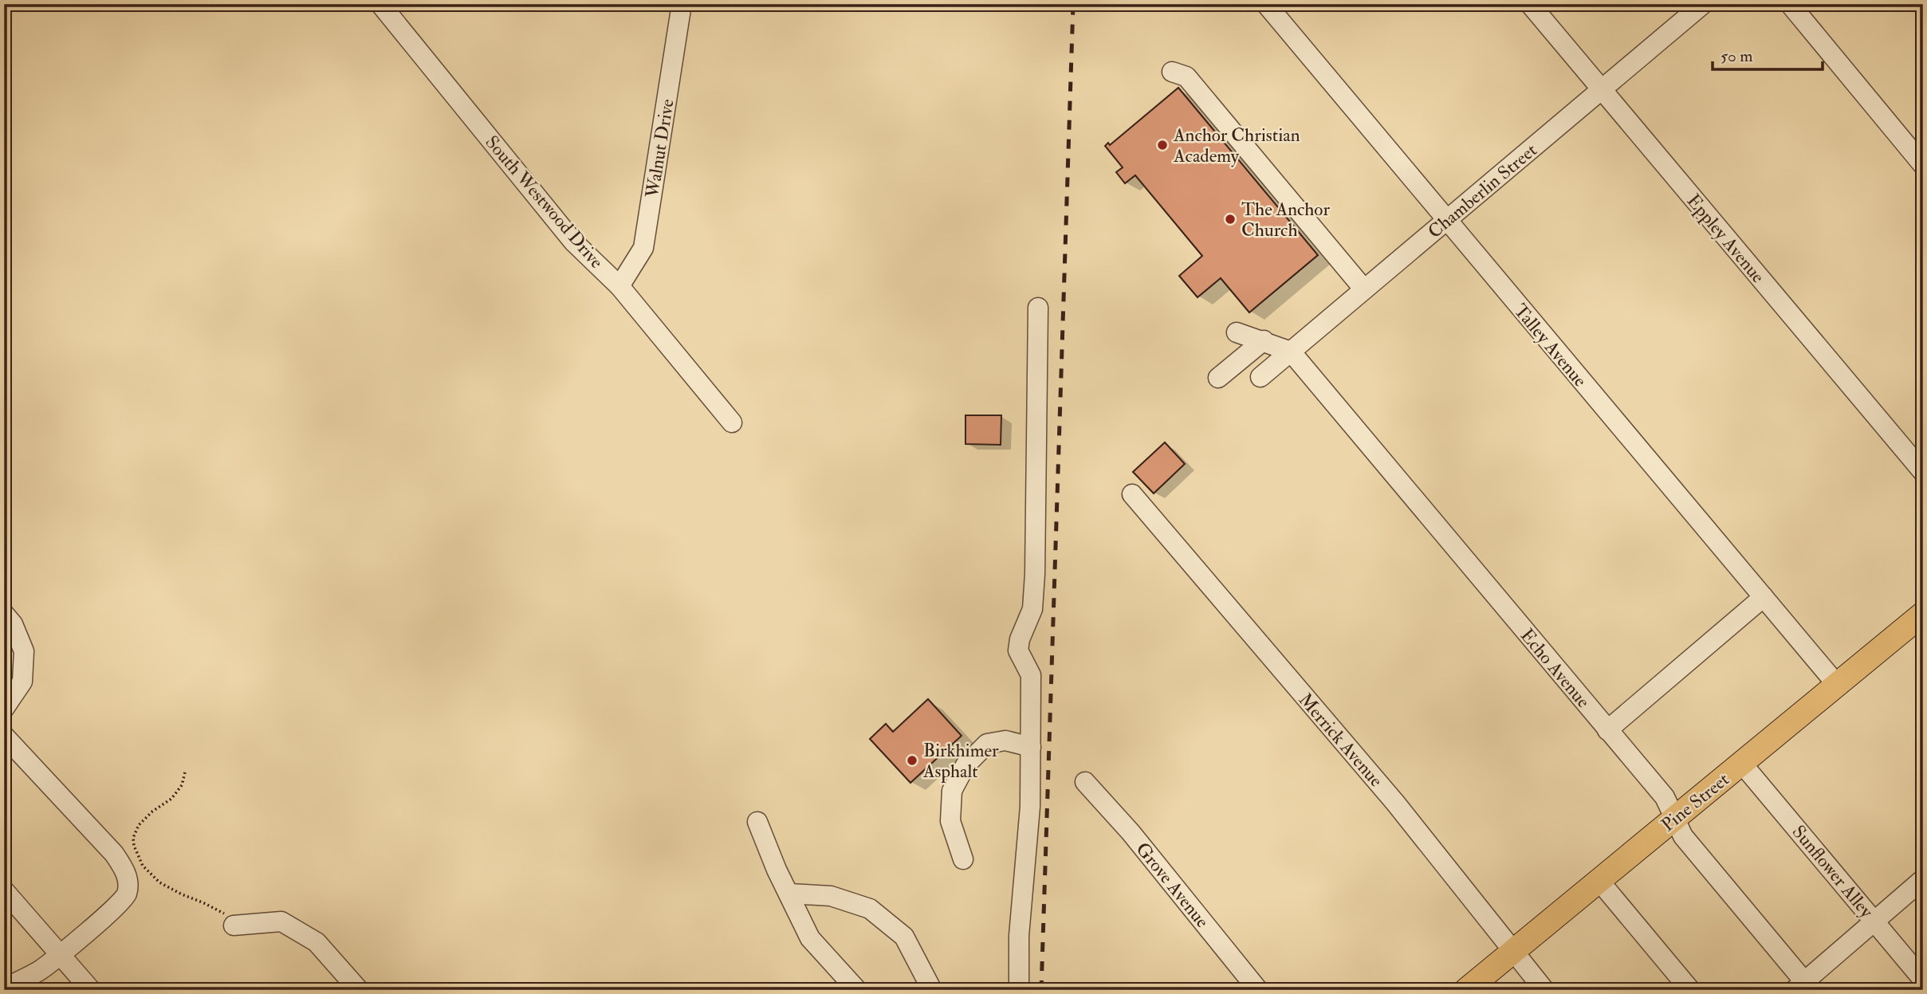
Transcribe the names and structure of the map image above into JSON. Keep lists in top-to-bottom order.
{
  "streets": {
    "main road": ["Pine Street"],
    "street": [
      "Walnut Drive",
      "Chamberlin Street",
      "South Westwood Drive",
      "Eppley Avenue",
      "Talley Avenue",
      "Echo Avenue",
      "Merrick Avenue",
      "Sunflower Alley",
      "Grove Avenue"
    ]
  },
  "crossings": [
    ["Walnut Drive", "South Westwood Drive"],
    ["Chamberlin Street", "Eppley Avenue"],
    ["Chamberlin Street", "Talley Avenue"],
    ["Chamberlin Street", "Echo Avenue"],
    ["Talley Avenue", "Pine Street"],
    ["Echo Avenue", "Pine Street"],
    ["Merrick Avenue", "Pine Street"],
    ["Pine Street", "Sunflower Alley"]
  ],
  "places": ["Anchor Christian Academy", "The Anchor Church", "Birkhimer Asphalt"],
  "scale_bar": "50 m"
}
